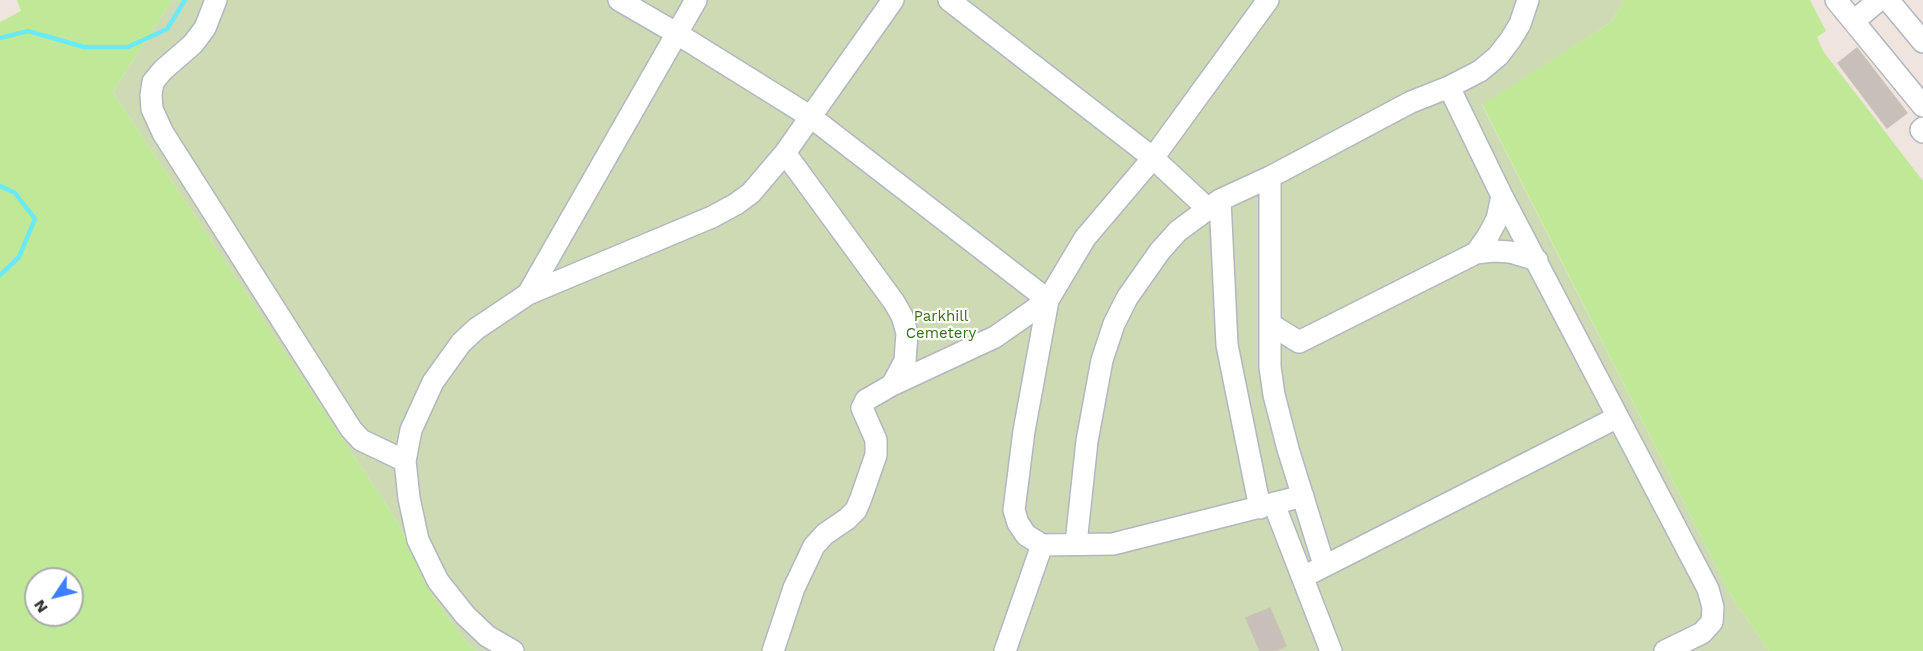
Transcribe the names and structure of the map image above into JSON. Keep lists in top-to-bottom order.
{
  "parks": ["Parkhill Cemetery"],
  "north": "bottom left"
}
